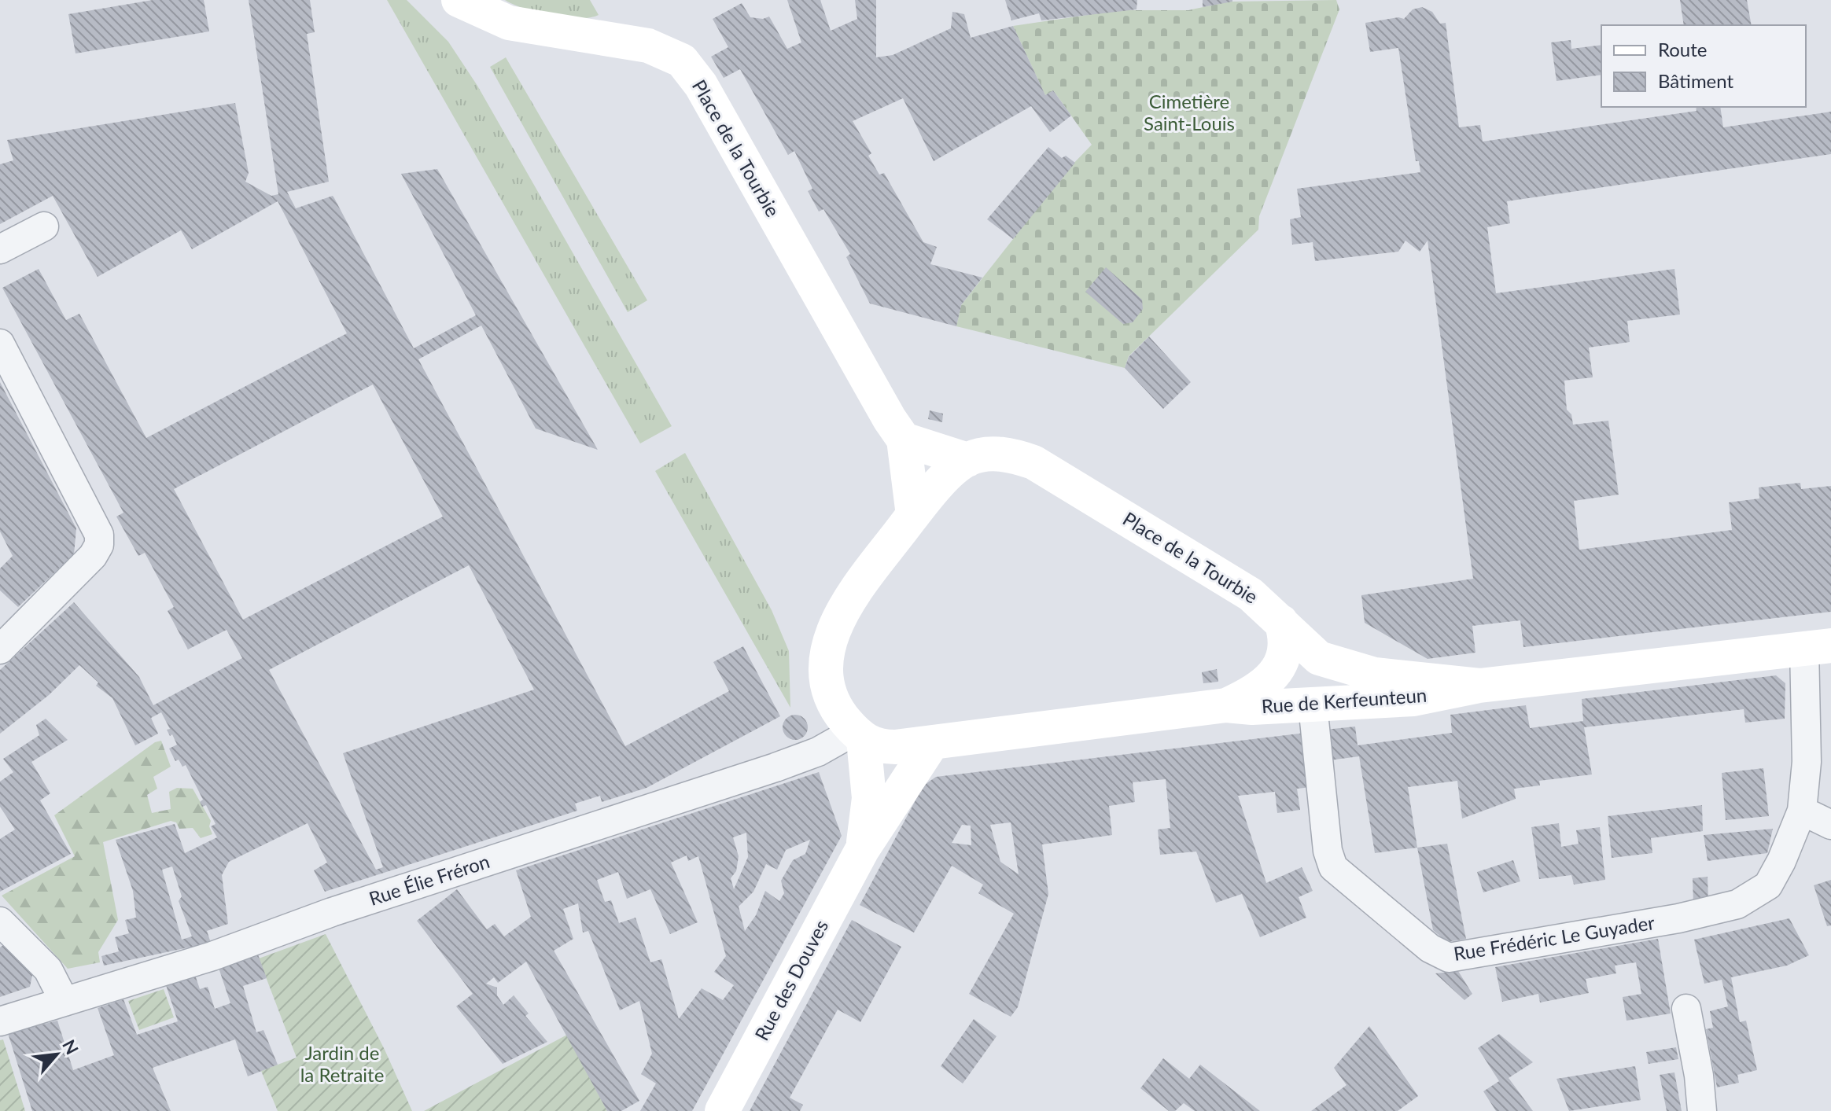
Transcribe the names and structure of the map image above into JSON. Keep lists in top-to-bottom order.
{
  "streets": {
    "main road": ["Place de la Tourbie", "Rue de Kerfeunteun", "Rue des Douves"],
    "street": ["Rue Élie Fréron", "Rue Frédéric Le Guyader"]
  },
  "crossings": [
    ["Place de la Tourbie", "Rue de Kerfeunteun"],
    ["Rue de Kerfeunteun", "Rue Frédéric Le Guyader"],
    ["Rue de Kerfeunteun", "Rue des Douves"],
    ["Rue Élie Fréron", "Rue des Douves"]
  ],
  "parks": ["Cimetière Saint-Louis", "Jardin de la Retraite"],
  "legend": ["Route", "Bâtiment"],
  "north": "top right"
}
